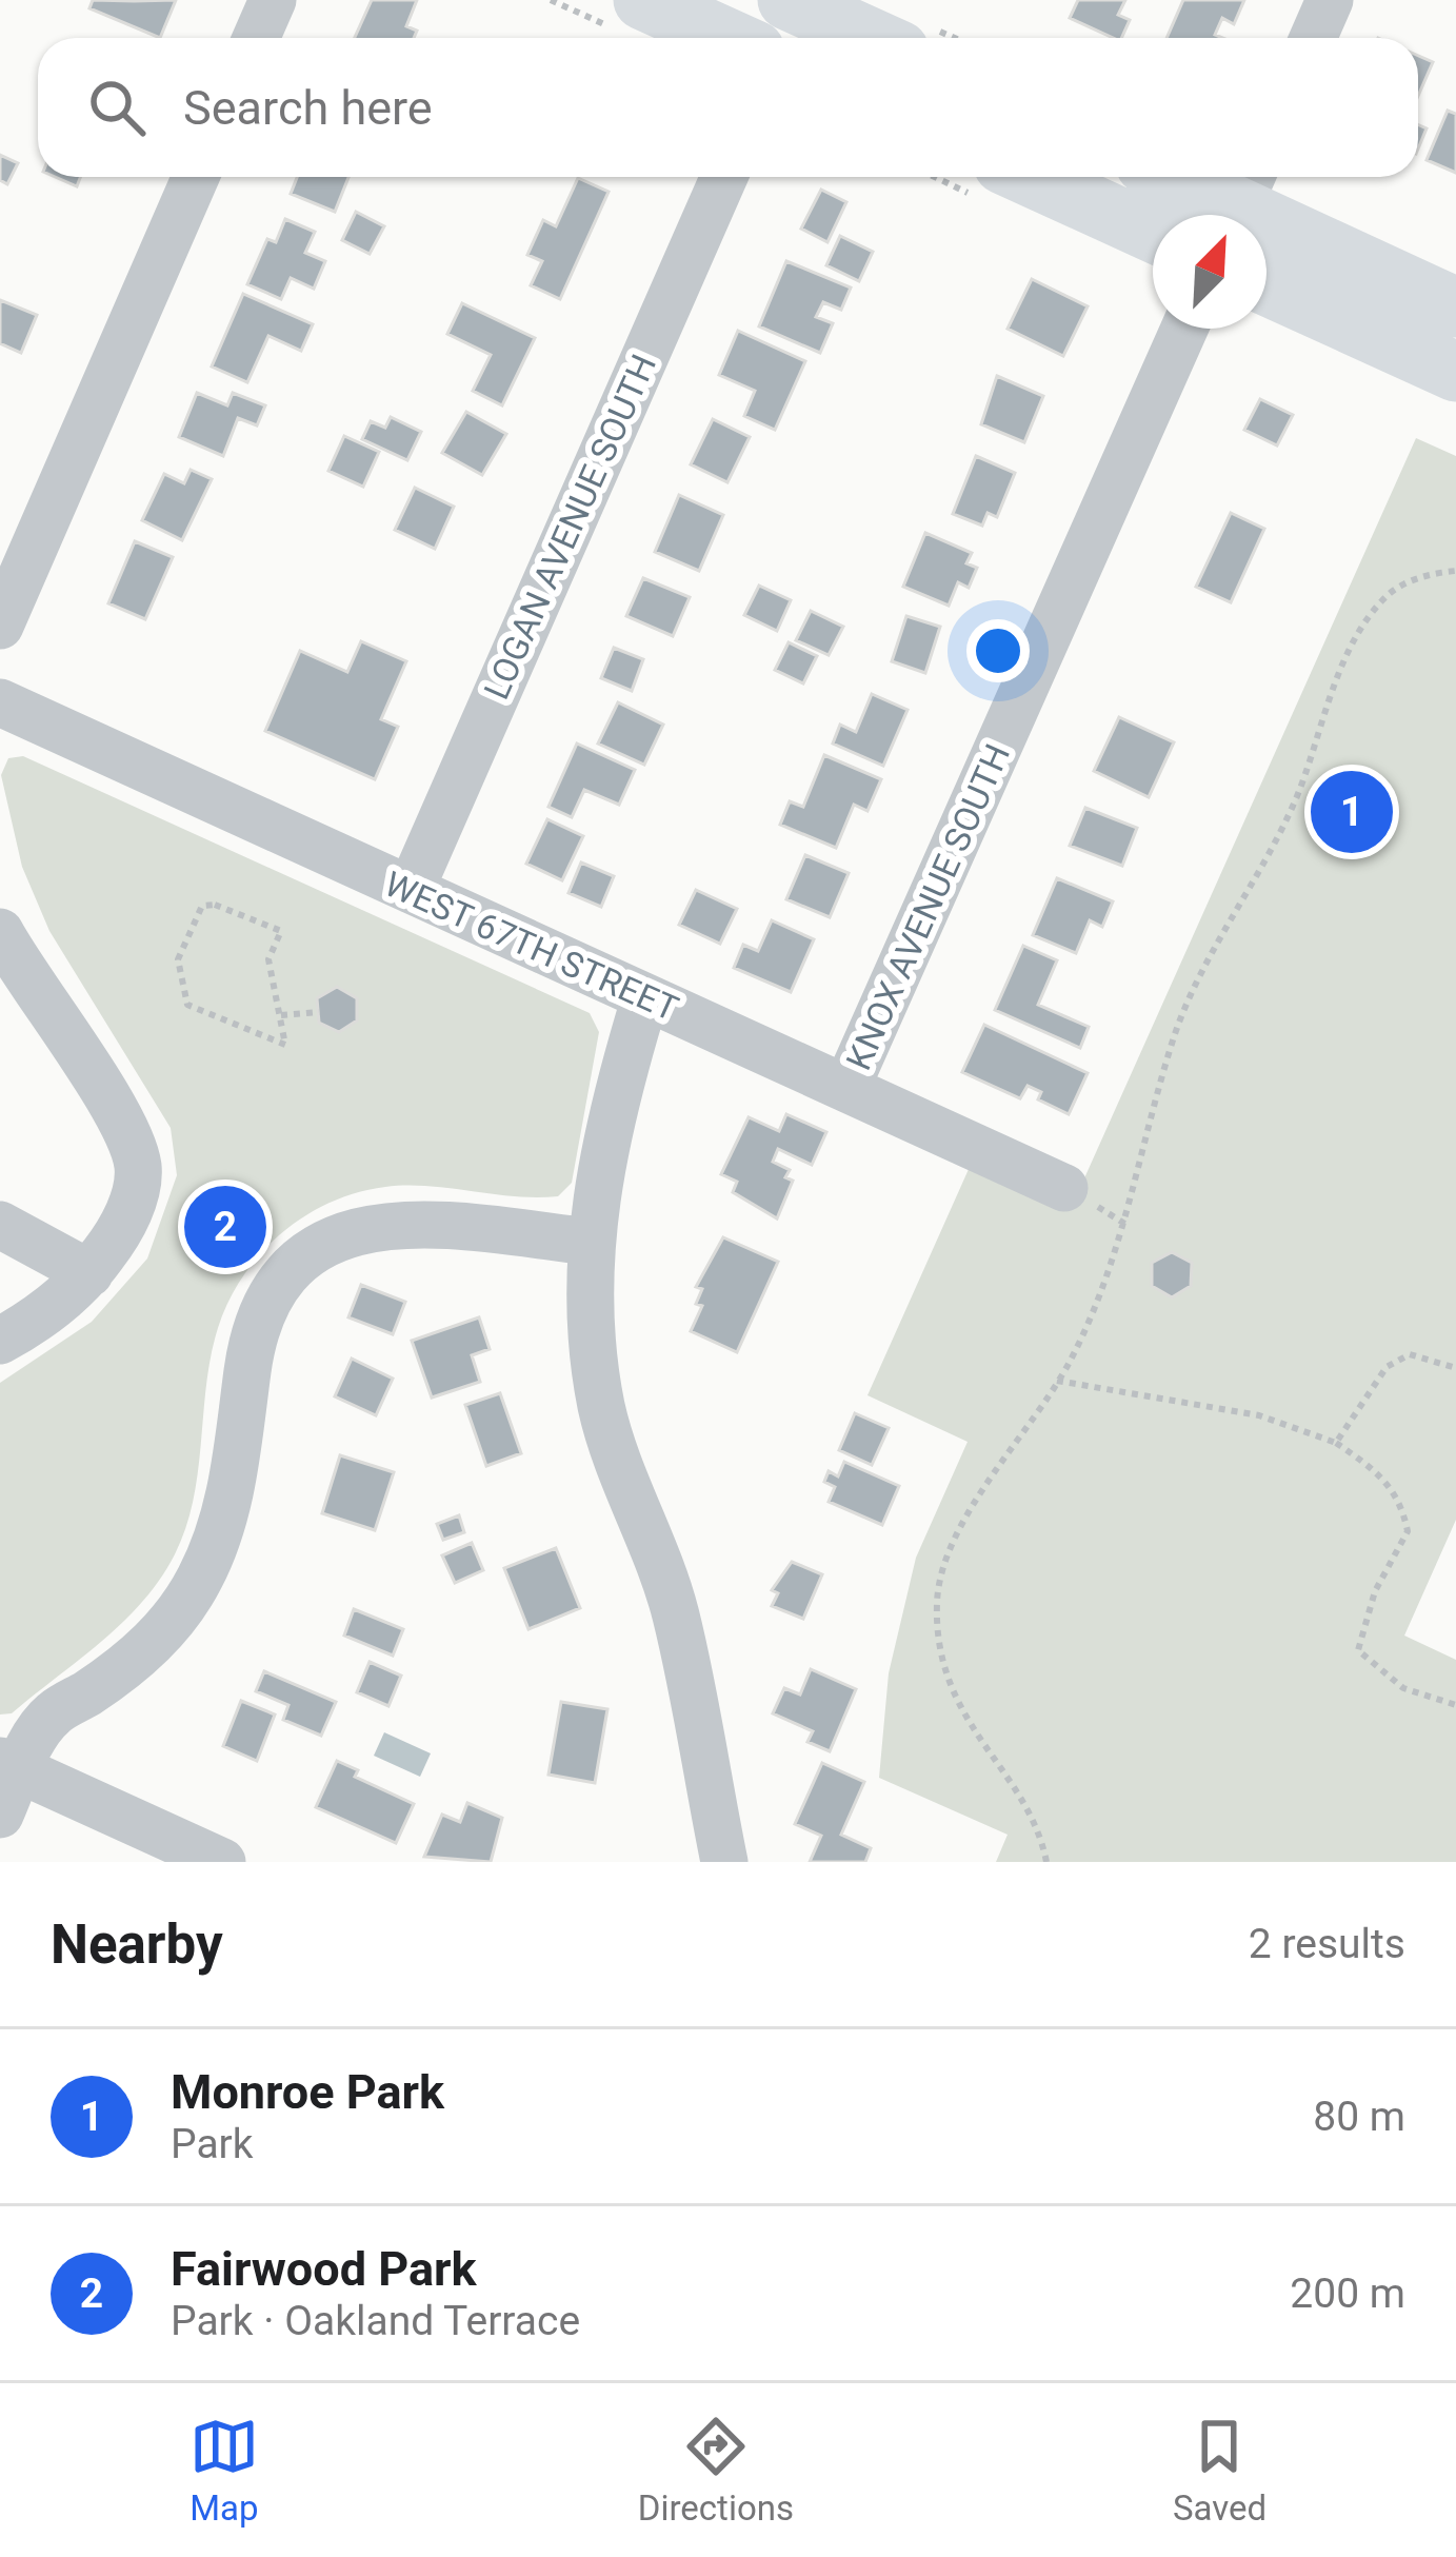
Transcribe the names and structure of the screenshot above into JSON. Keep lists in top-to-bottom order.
{
  "streets": {
    "street": ["LOGAN AVENUE SOUTH", "KNOX AVENUE SOUTH", "WEST 67TH STREET"]
  },
  "crossings": [
    ["LOGAN AVENUE SOUTH", "WEST 67TH STREET"],
    ["KNOX AVENUE SOUTH", "WEST 67TH STREET"]
  ],
  "north": "top right",
  "page": {
    "search": "Search here",
    "pins": ["1", "2"],
    "heading": ["Nearby", "2 results"],
    "list": [
      {
        "mark": "1",
        "name": "Monroe Park",
        "note": "Park",
        "value": "80 m"
      },
      {
        "mark": "2",
        "name": "Fairwood Park",
        "note": "Park · Oakland Terrace",
        "value": "200 m"
      }
    ],
    "nav": ["Map", "Directions", "Saved"]
  }
}
